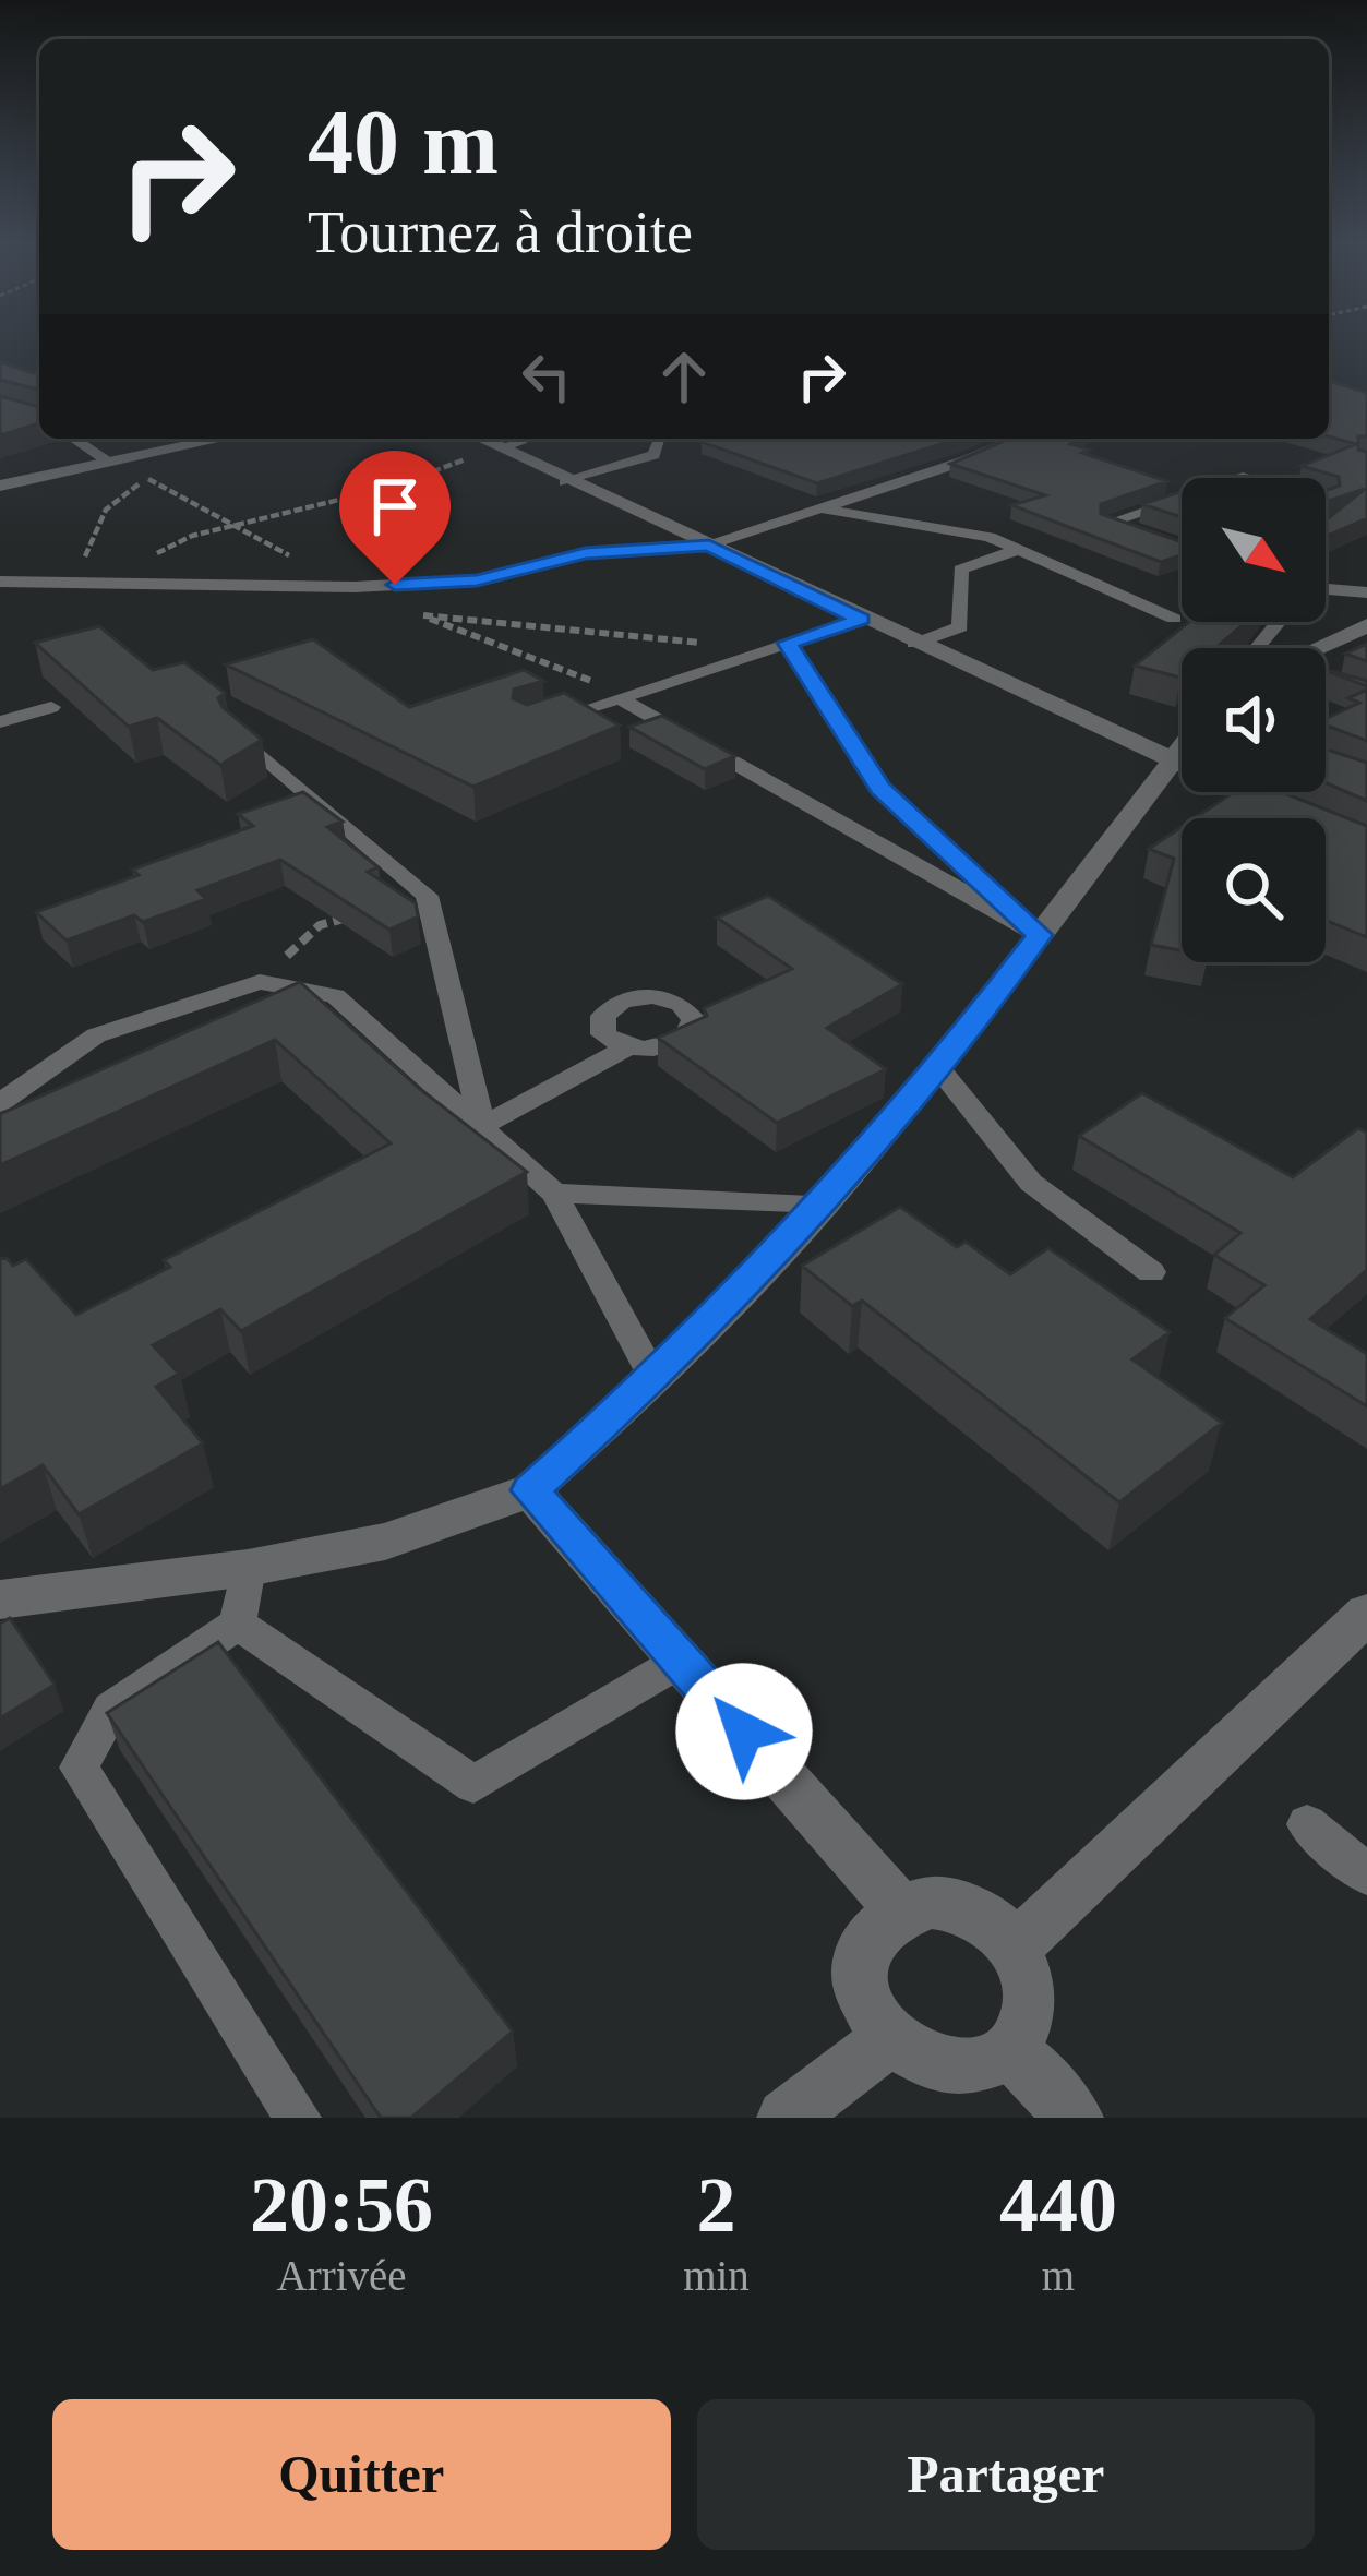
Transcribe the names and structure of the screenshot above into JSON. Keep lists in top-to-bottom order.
{
  "north": "bottom right",
  "page": {
    "turn": ["40 m", "Tournez à droite"],
    "eta": [
      "20:56",
      "Arrivée",
      "2",
      "min",
      "440",
      "m"
    ],
    "buttons": ["Quitter", "Partager"]
  }
}
